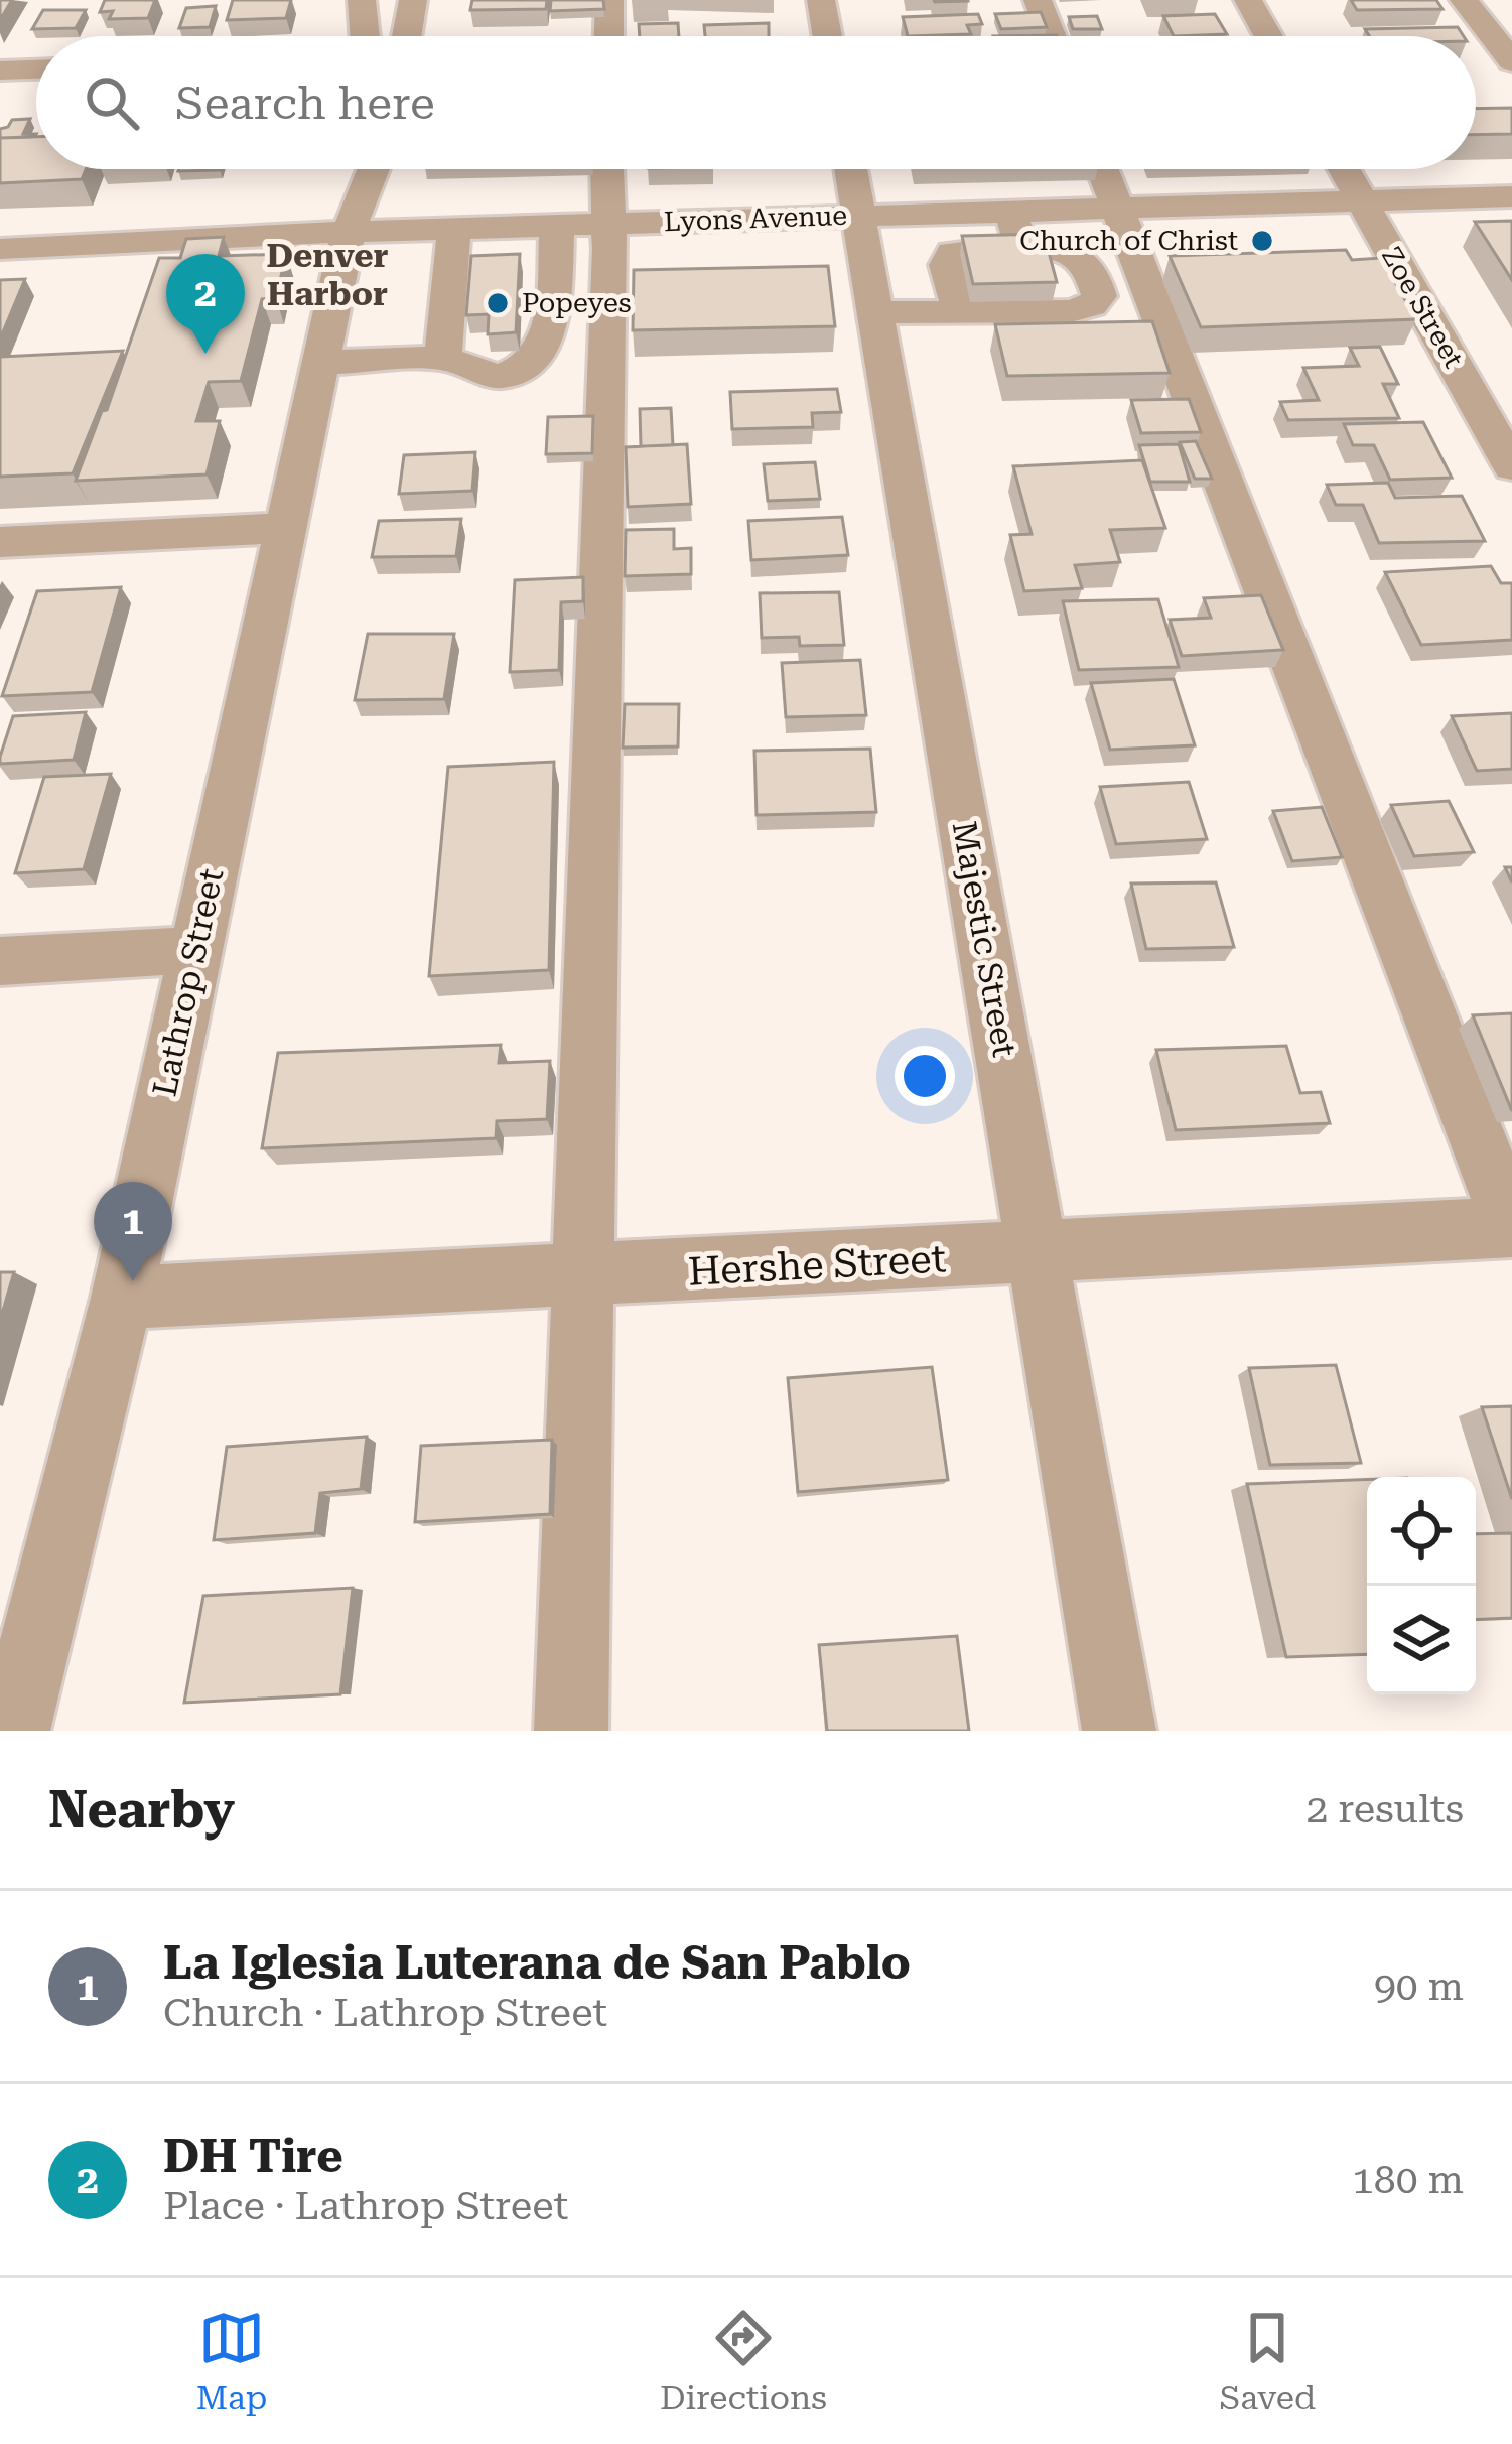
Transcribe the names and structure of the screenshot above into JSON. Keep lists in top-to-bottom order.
{
  "streets": {
    "street": [
      "Lyons Avenue",
      "Zoe Street",
      "Majestic Street",
      "Lathrop Street",
      "Hershe Street"
    ]
  },
  "crossings": [
    ["Lyons Avenue", "Zoe Street"],
    ["Lyons Avenue", "Majestic Street"],
    ["Lyons Avenue", "Lathrop Street"],
    ["Majestic Street", "Hershe Street"],
    ["Lathrop Street", "Hershe Street"]
  ],
  "districts": ["Denver Harbor"],
  "places": ["Church of Christ", "Popeyes"],
  "page": {
    "search": "Search here",
    "pins": ["2", "1"],
    "heading": ["Nearby", "2 results"],
    "list": [
      {
        "mark": "1",
        "name": "La Iglesia Luterana de San Pablo",
        "note": "Church · Lathrop Street",
        "value": "90 m"
      },
      {
        "mark": "2",
        "name": "DH Tire",
        "note": "Place · Lathrop Street",
        "value": "180 m"
      }
    ],
    "nav": ["Map", "Directions", "Saved"]
  }
}
